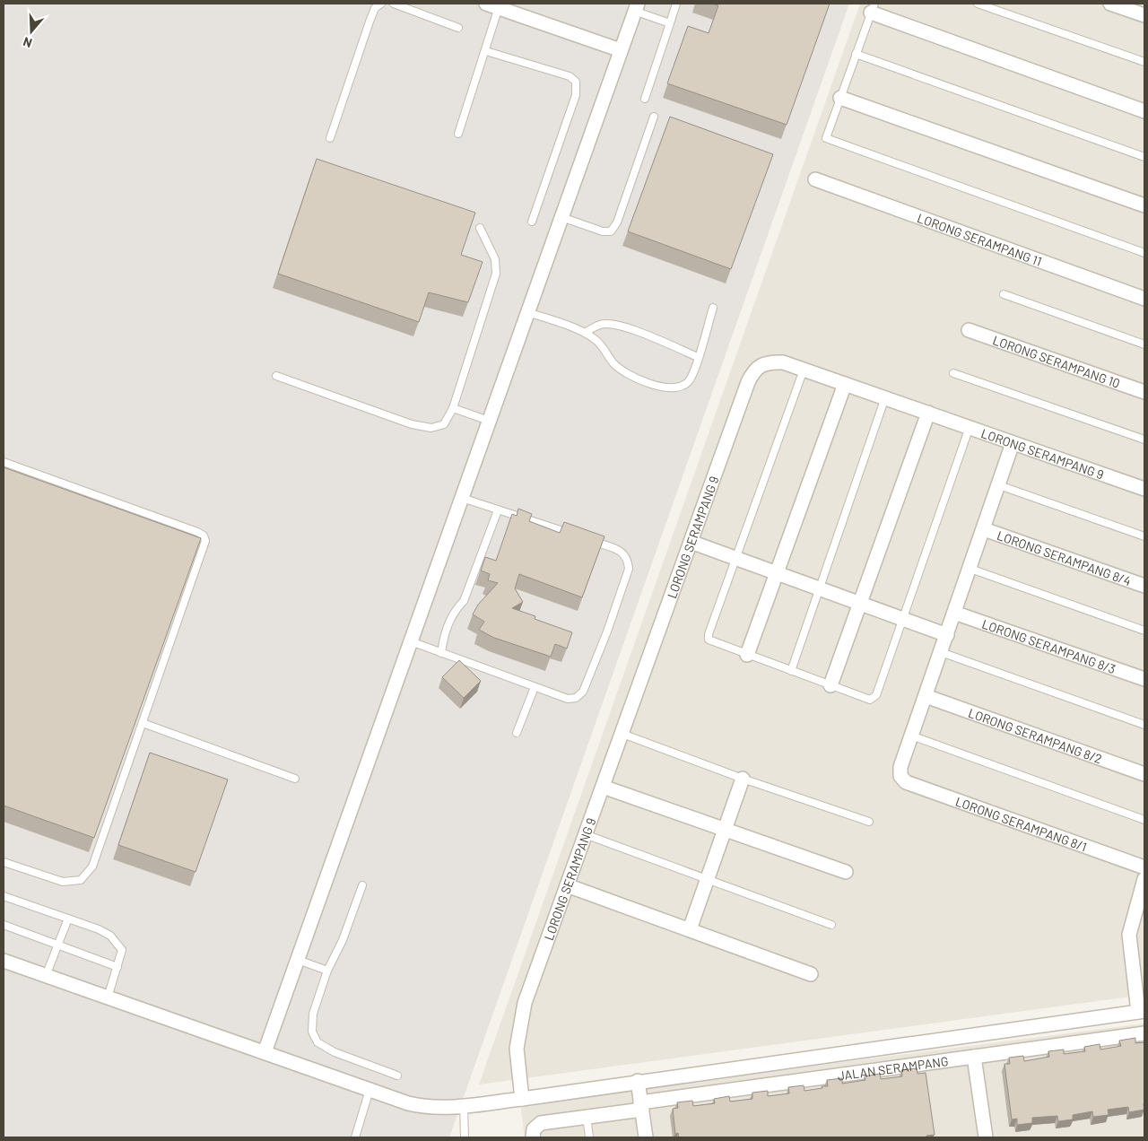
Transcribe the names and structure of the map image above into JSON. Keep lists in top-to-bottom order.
{
  "streets": {
    "street": [
      "LORONG SERAMPANG 11",
      "LORONG SERAMPANG 10",
      "LORONG SERAMPANG 9",
      "LORONG SERAMPANG 8/4",
      "LORONG SERAMPANG 8/3",
      "LORONG SERAMPANG 8/2",
      "LORONG SERAMPANG 8/1",
      "JALAN SERAMPANG"
    ]
  },
  "north": "bottom"
}
